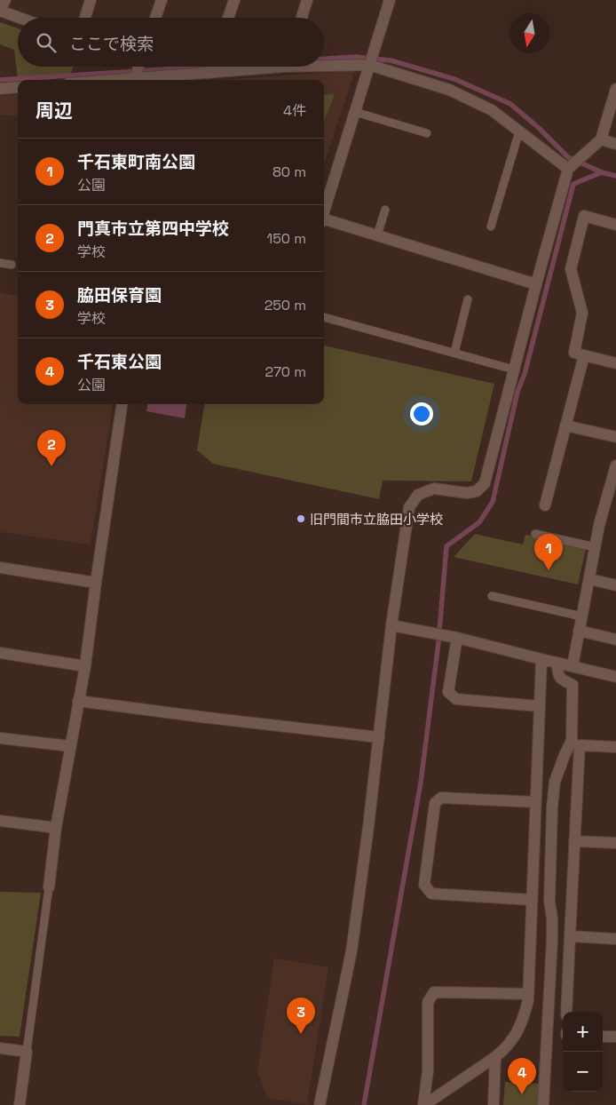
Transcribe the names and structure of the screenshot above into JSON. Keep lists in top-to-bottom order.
{
  "places": ["旧門間市立脇田小学校"],
  "north": "bottom",
  "page": {
    "search": "ここで検索",
    "heading": ["周辺", "4件"],
    "list": [
      {
        "mark": "1",
        "name": "千石東町南公園",
        "note": "公園",
        "value": "80 m"
      },
      {
        "mark": "2",
        "name": "門真市立第四中学校",
        "note": "学校",
        "value": "150 m"
      },
      {
        "mark": "3",
        "name": "脇田保育園",
        "note": "学校",
        "value": "250 m"
      },
      {
        "mark": "4",
        "name": "千石東公園",
        "note": "公園",
        "value": "270 m"
      }
    ],
    "pins": [
      "2",
      "1",
      "3",
      "4"
    ],
    "map_buttons": ["+", "−"]
  }
}
